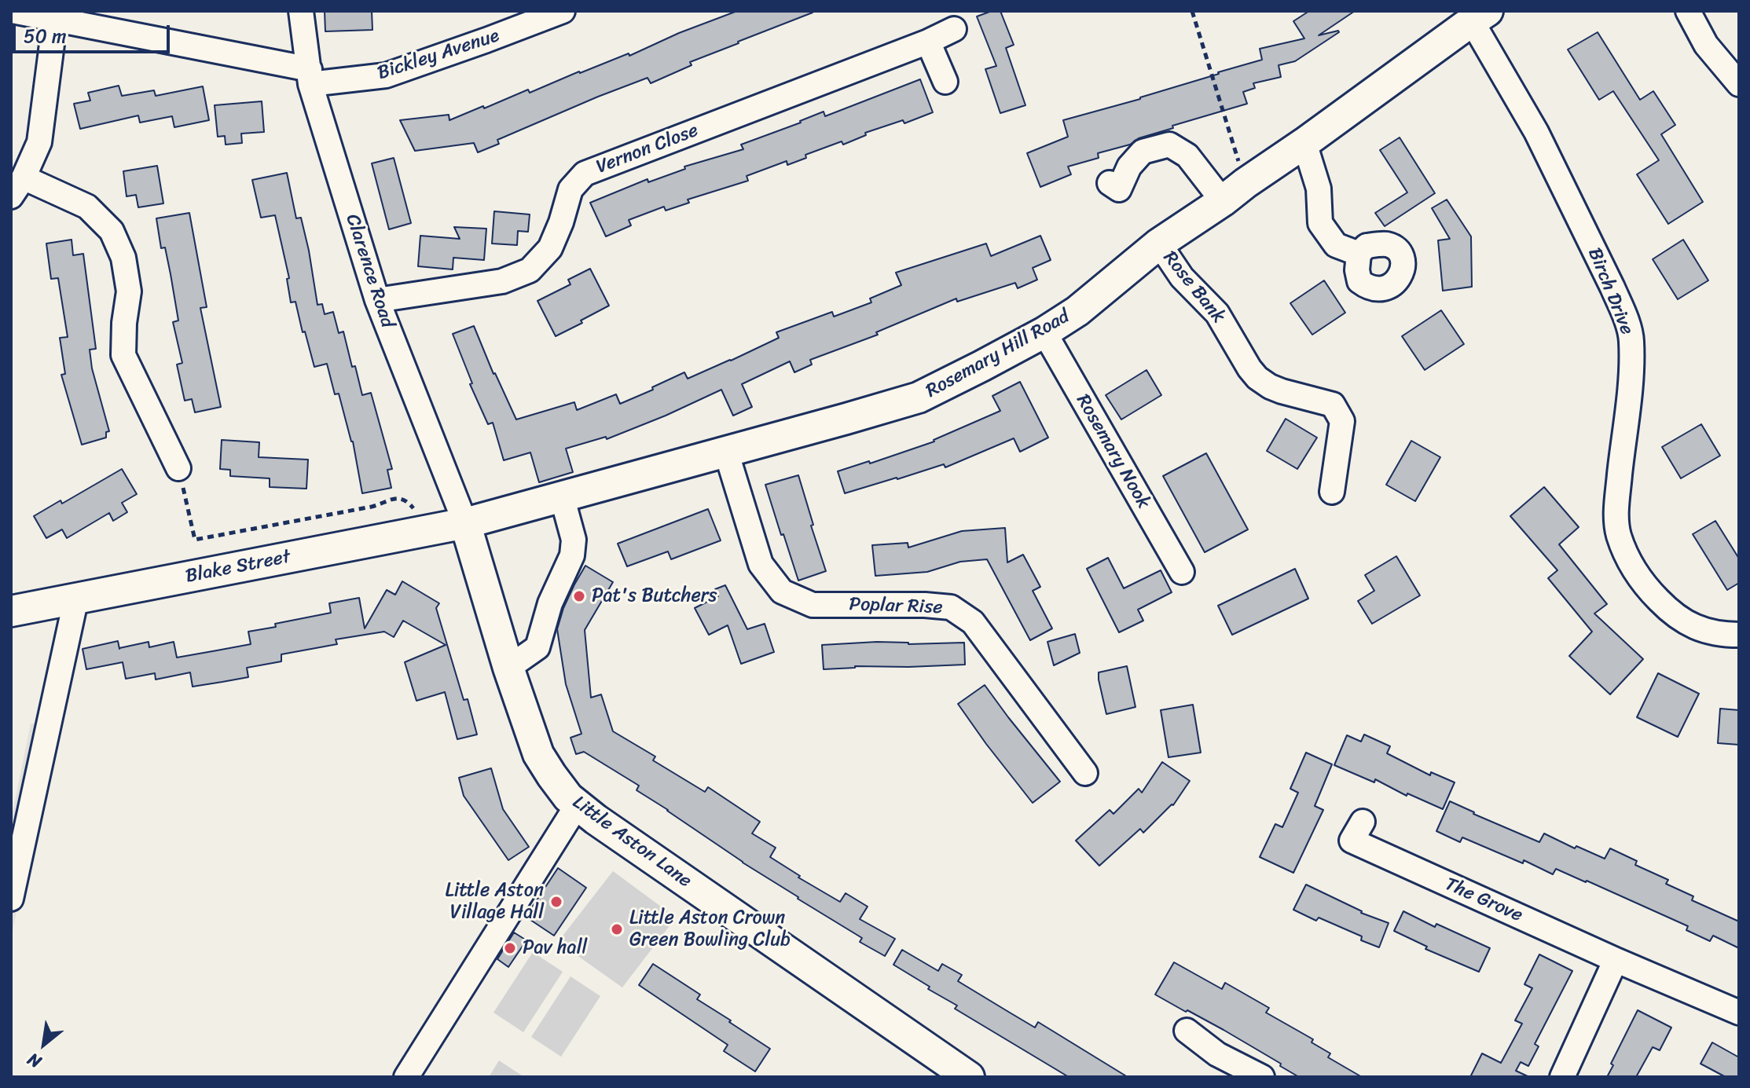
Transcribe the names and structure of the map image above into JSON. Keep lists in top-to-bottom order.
{
  "streets": {
    "main road": ["Rosemary Hill Road", "Blake Street", "Little Aston Lane"],
    "street": [
      "Bickley Avenue",
      "Vernon Close",
      "Clarence Road",
      "Rose Bank",
      "Birch Drive",
      "Rosemary Nook",
      "Poplar Rise",
      "The Grove"
    ]
  },
  "crossings": [
    ["Bickley Avenue", "Clarence Road"],
    ["Vernon Close", "Clarence Road"],
    ["Clarence Road", "Rosemary Hill Road"],
    ["Clarence Road", "Blake Street"],
    ["Clarence Road", "Little Aston Lane"],
    ["Rose Bank", "Rosemary Hill Road"],
    ["Birch Drive", "Rosemary Hill Road"],
    ["Rosemary Hill Road", "Rosemary Nook"],
    ["Rosemary Hill Road", "Blake Street"],
    ["Rosemary Hill Road", "Poplar Rise"],
    ["Rosemary Hill Road", "Little Aston Lane"],
    ["Blake Street", "Little Aston Lane"]
  ],
  "places": [
    "Pat's Butchers",
    "Little Aston Village Hall",
    "Little Aston Crown Green Bowling Club",
    "Pav hall"
  ],
  "scale_bar": "50 m",
  "north": "bottom left"
}
